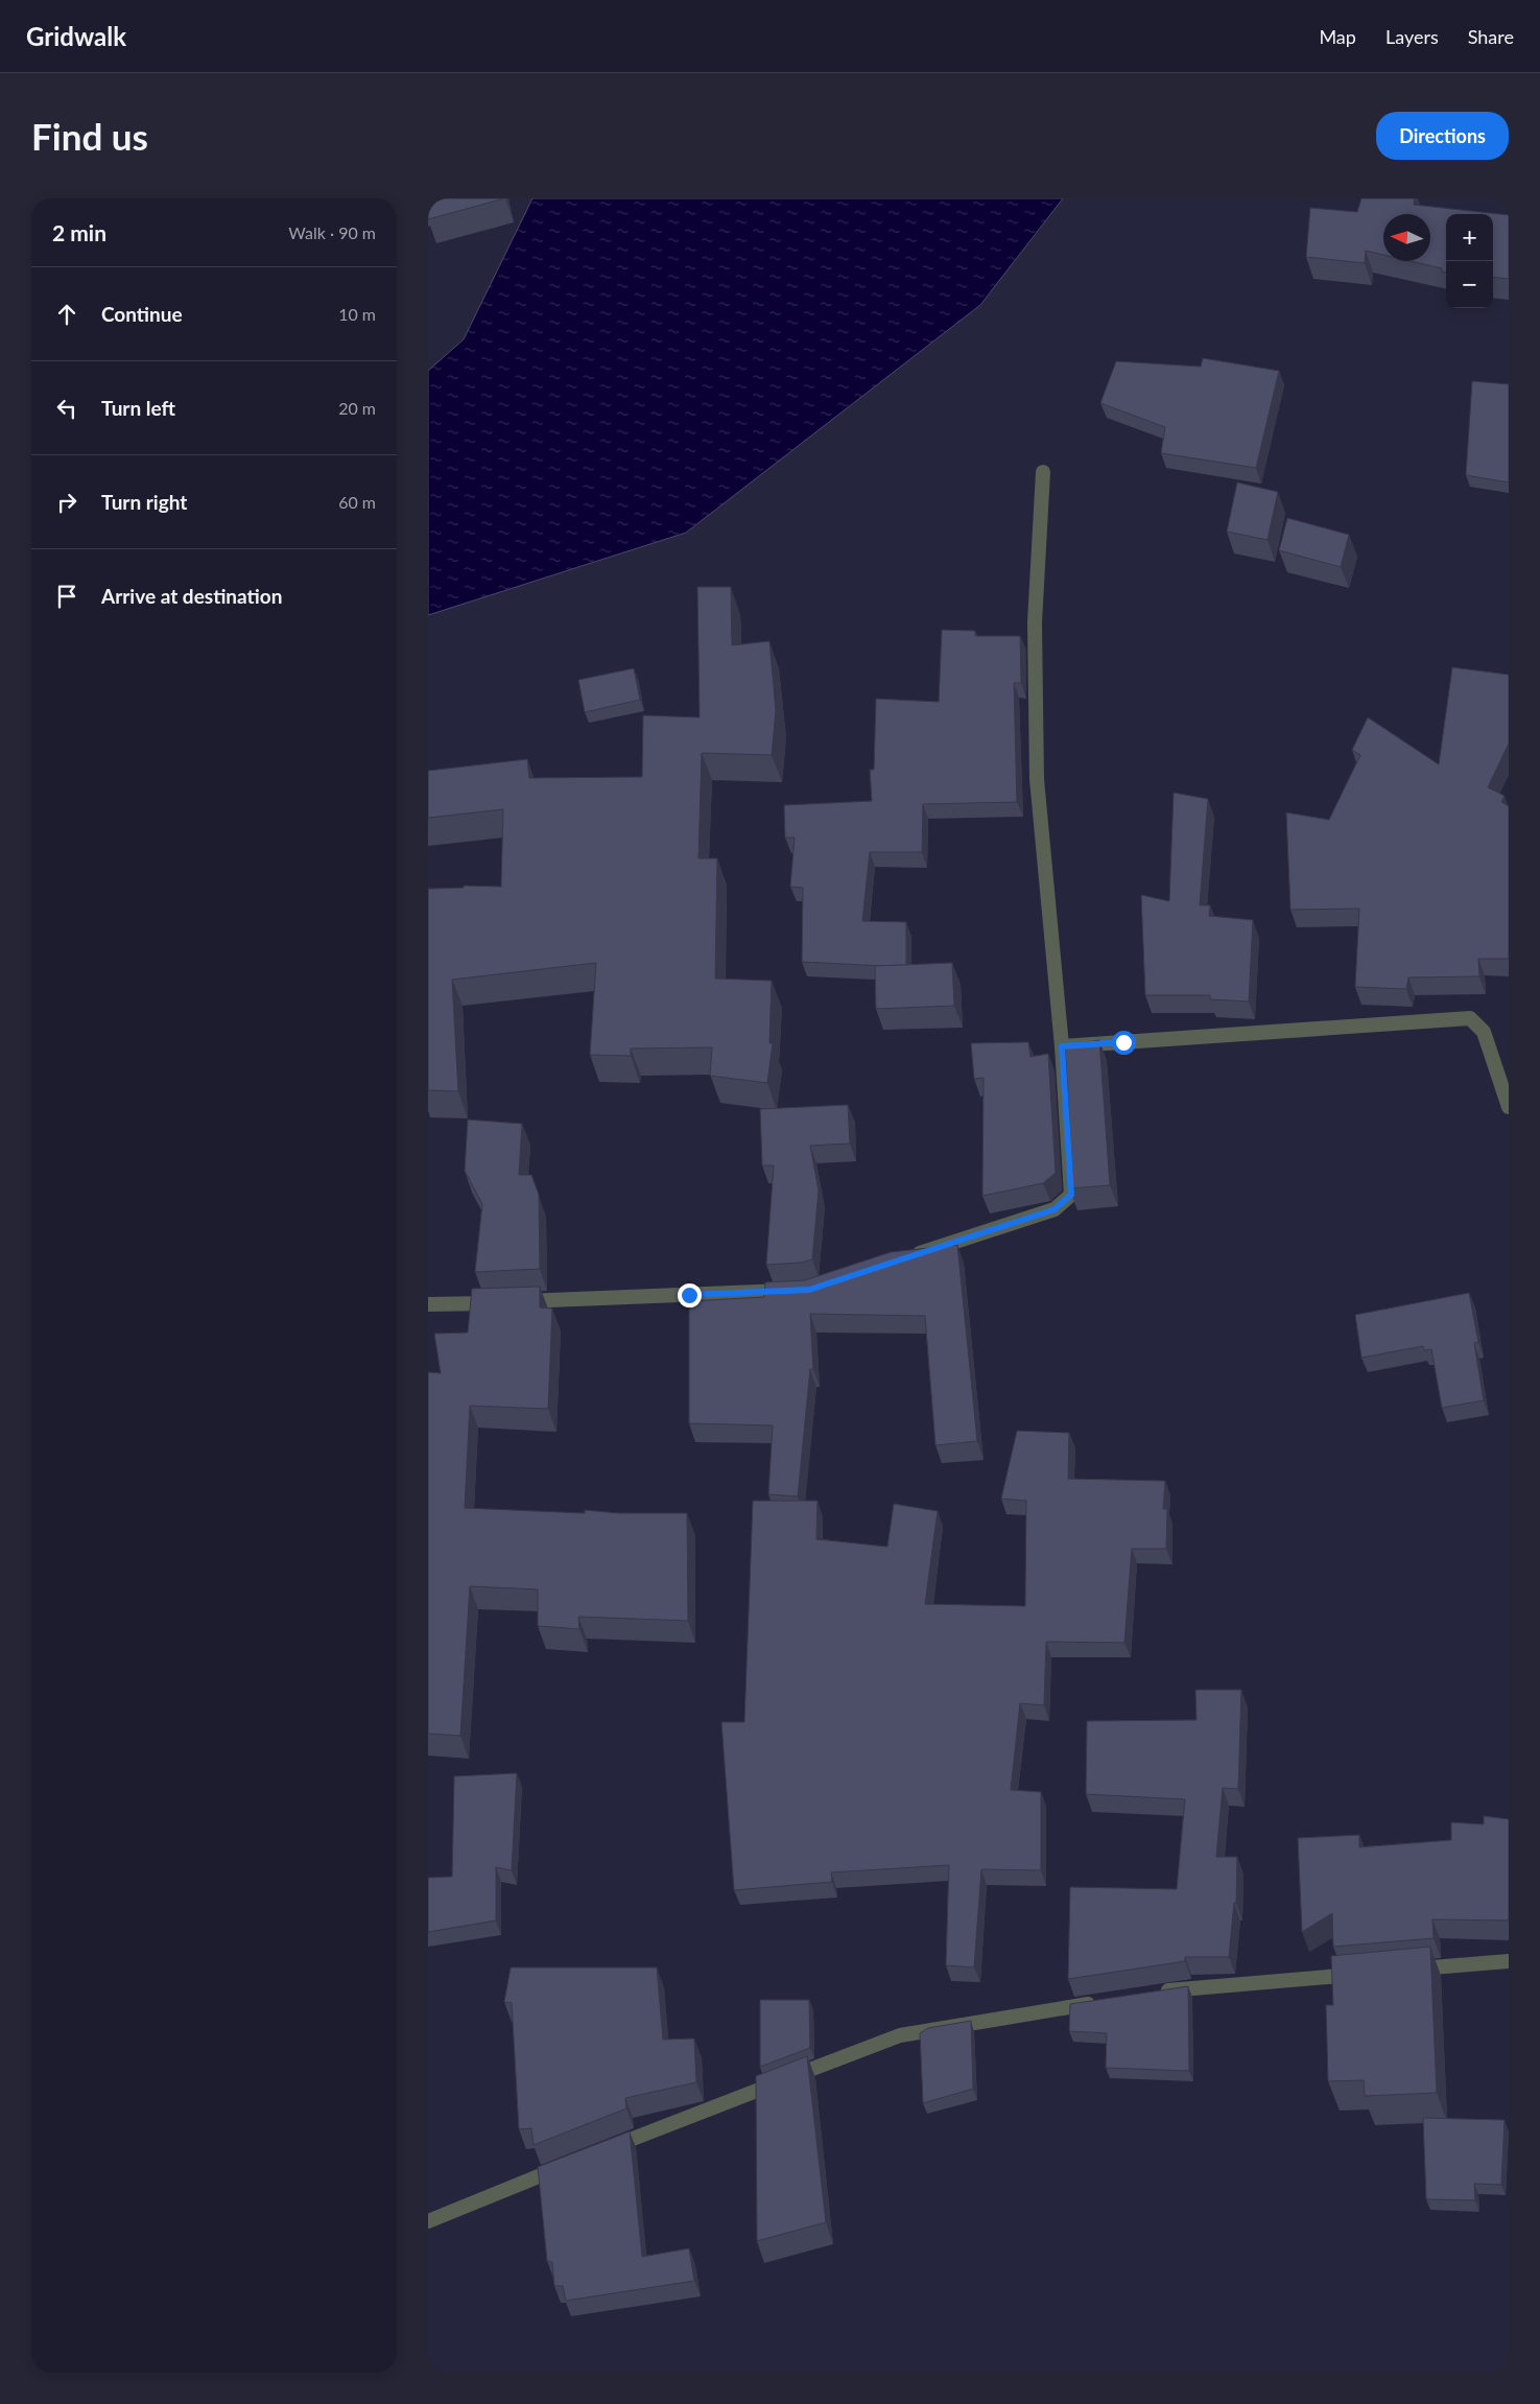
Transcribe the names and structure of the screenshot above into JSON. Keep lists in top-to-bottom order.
{
  "north": "left",
  "page": {
    "header": "Gridwalk",
    "nav": ["Map", "Layers", "Share"],
    "buttons": "Directions",
    "title": "Find us",
    "heading": ["2 min", "Walk · 90 m"],
    "map_buttons": ["+", "−"],
    "list": [
      ["Continue", "10 m"],
      ["Turn left", "20 m"],
      ["Turn right", "60 m"],
      "Arrive at destination"
    ]
  }
}
